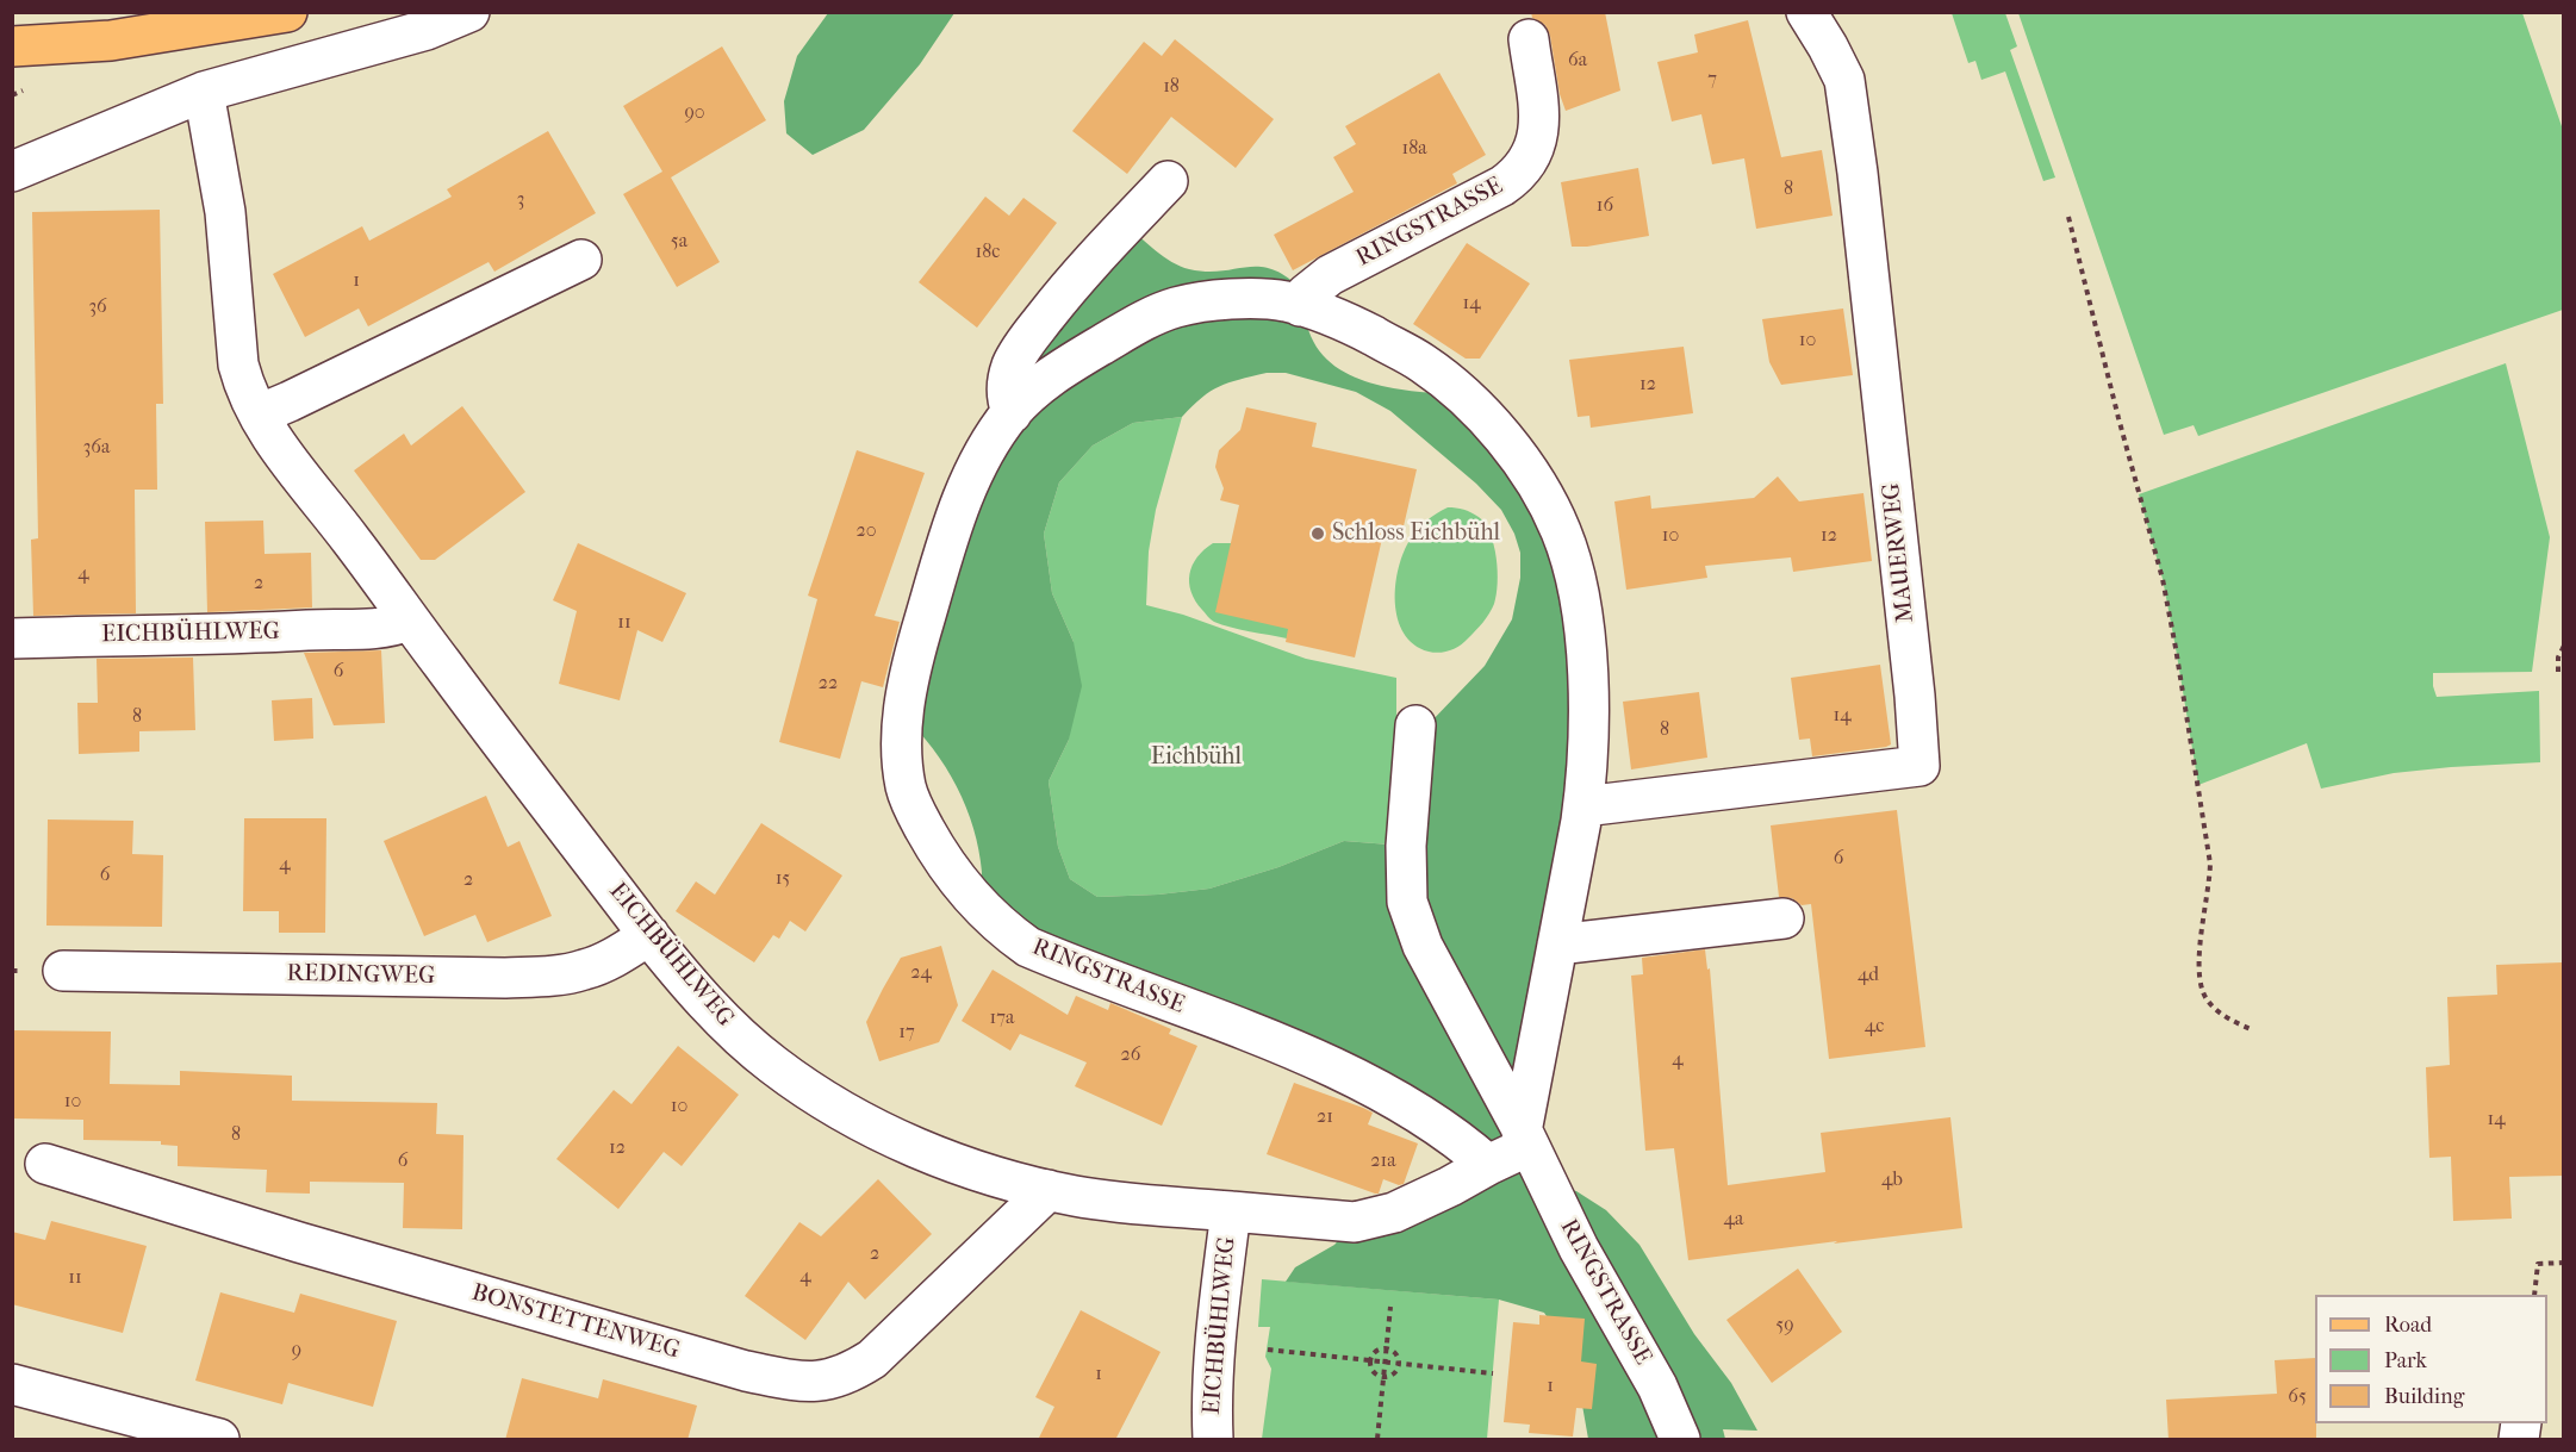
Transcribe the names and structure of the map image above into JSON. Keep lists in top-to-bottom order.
{
  "streets": {
    "street": [
      "RINGSTRASSE",
      "MAUERWEG",
      "EICHBÜHLWEG",
      "REDINGWEG",
      "BONSTETTENWEG"
    ]
  },
  "crossings": [
    ["RINGSTRASSE", "MAUERWEG"],
    ["RINGSTRASSE", "EICHBÜHLWEG"],
    ["EICHBÜHLWEG", "REDINGWEG"],
    ["EICHBÜHLWEG", "BONSTETTENWEG"]
  ],
  "parks": ["Eichbühl"],
  "places": ["Schloss Eichbühl"],
  "house_numbers": [
    "6a",
    "7",
    "18",
    "90",
    "18a",
    "8",
    "3",
    "16",
    "5a",
    "18c",
    "1",
    "14",
    "36",
    "10",
    "12",
    "36a",
    "20",
    "10",
    "12",
    "4",
    "2",
    "11",
    "6",
    "22",
    "14",
    "8",
    "8",
    "6",
    "4",
    "6",
    "15",
    "2",
    "24",
    "4d",
    "17a",
    "4c",
    "17",
    "26",
    "4",
    "10",
    "10",
    "21",
    "14",
    "8",
    "12",
    "6",
    "21a",
    "4b",
    "4a",
    "2",
    "4",
    "11",
    "59",
    "9",
    "1",
    "1",
    "65"
  ],
  "legend": ["Road", "Park", "Building"]
}
